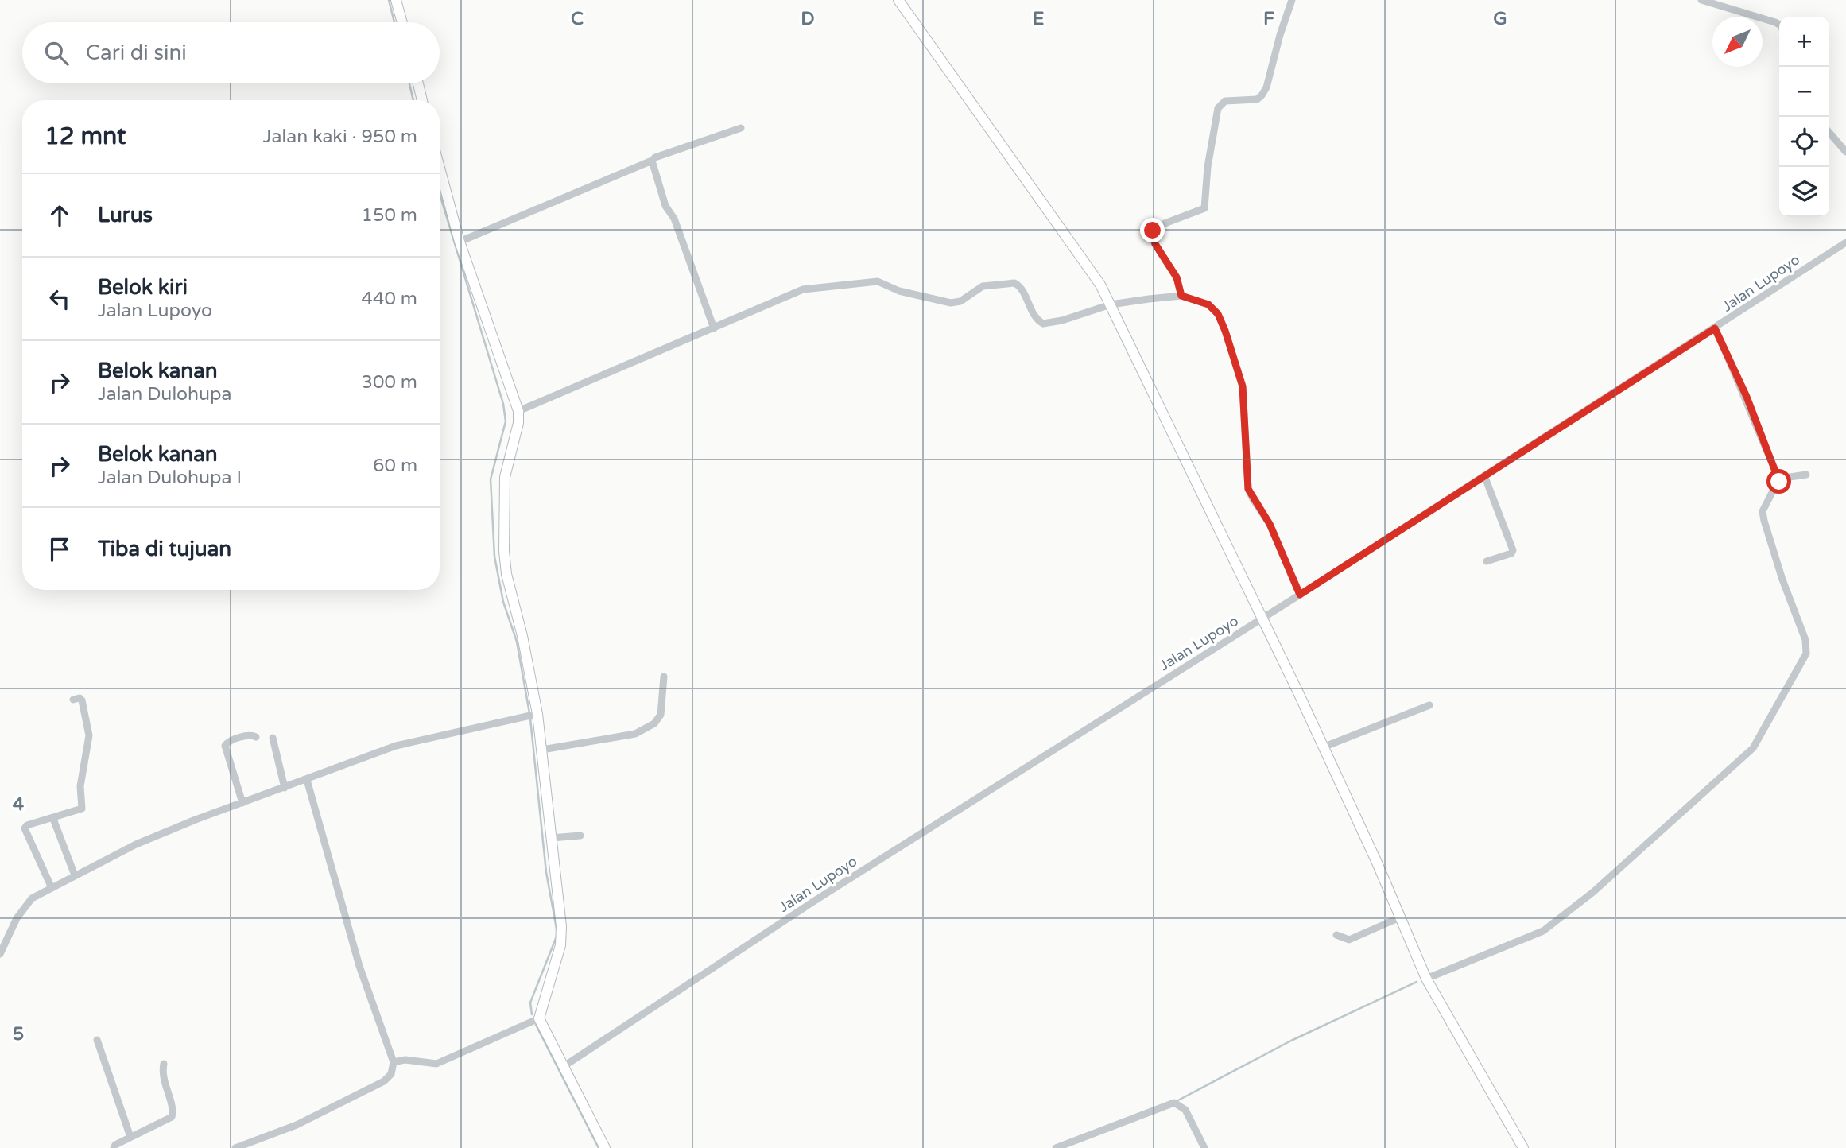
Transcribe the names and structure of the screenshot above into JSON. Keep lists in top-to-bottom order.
{
  "streets": {
    "street": ["Jalan Lupoyo"]
  },
  "north": "bottom left",
  "page": {
    "map_buttons": ["+", "−"],
    "search": "Cari di sini",
    "heading": ["12 mnt", "Jalan kaki · 950 m"],
    "list": [
      ["Lurus", "150 m"],
      ["Belok kiri", "Jalan Lupoyo", "440 m"],
      ["Belok kanan", "Jalan Dulohupa", "300 m"],
      ["Belok kanan", "Jalan Dulohupa I", "60 m"],
      "Tiba di tujuan"
    ]
  },
  "grid": {
    "columns": [
      "C",
      "D",
      "E",
      "F",
      "G"
    ],
    "rows": ["4", "5"]
  }
}
